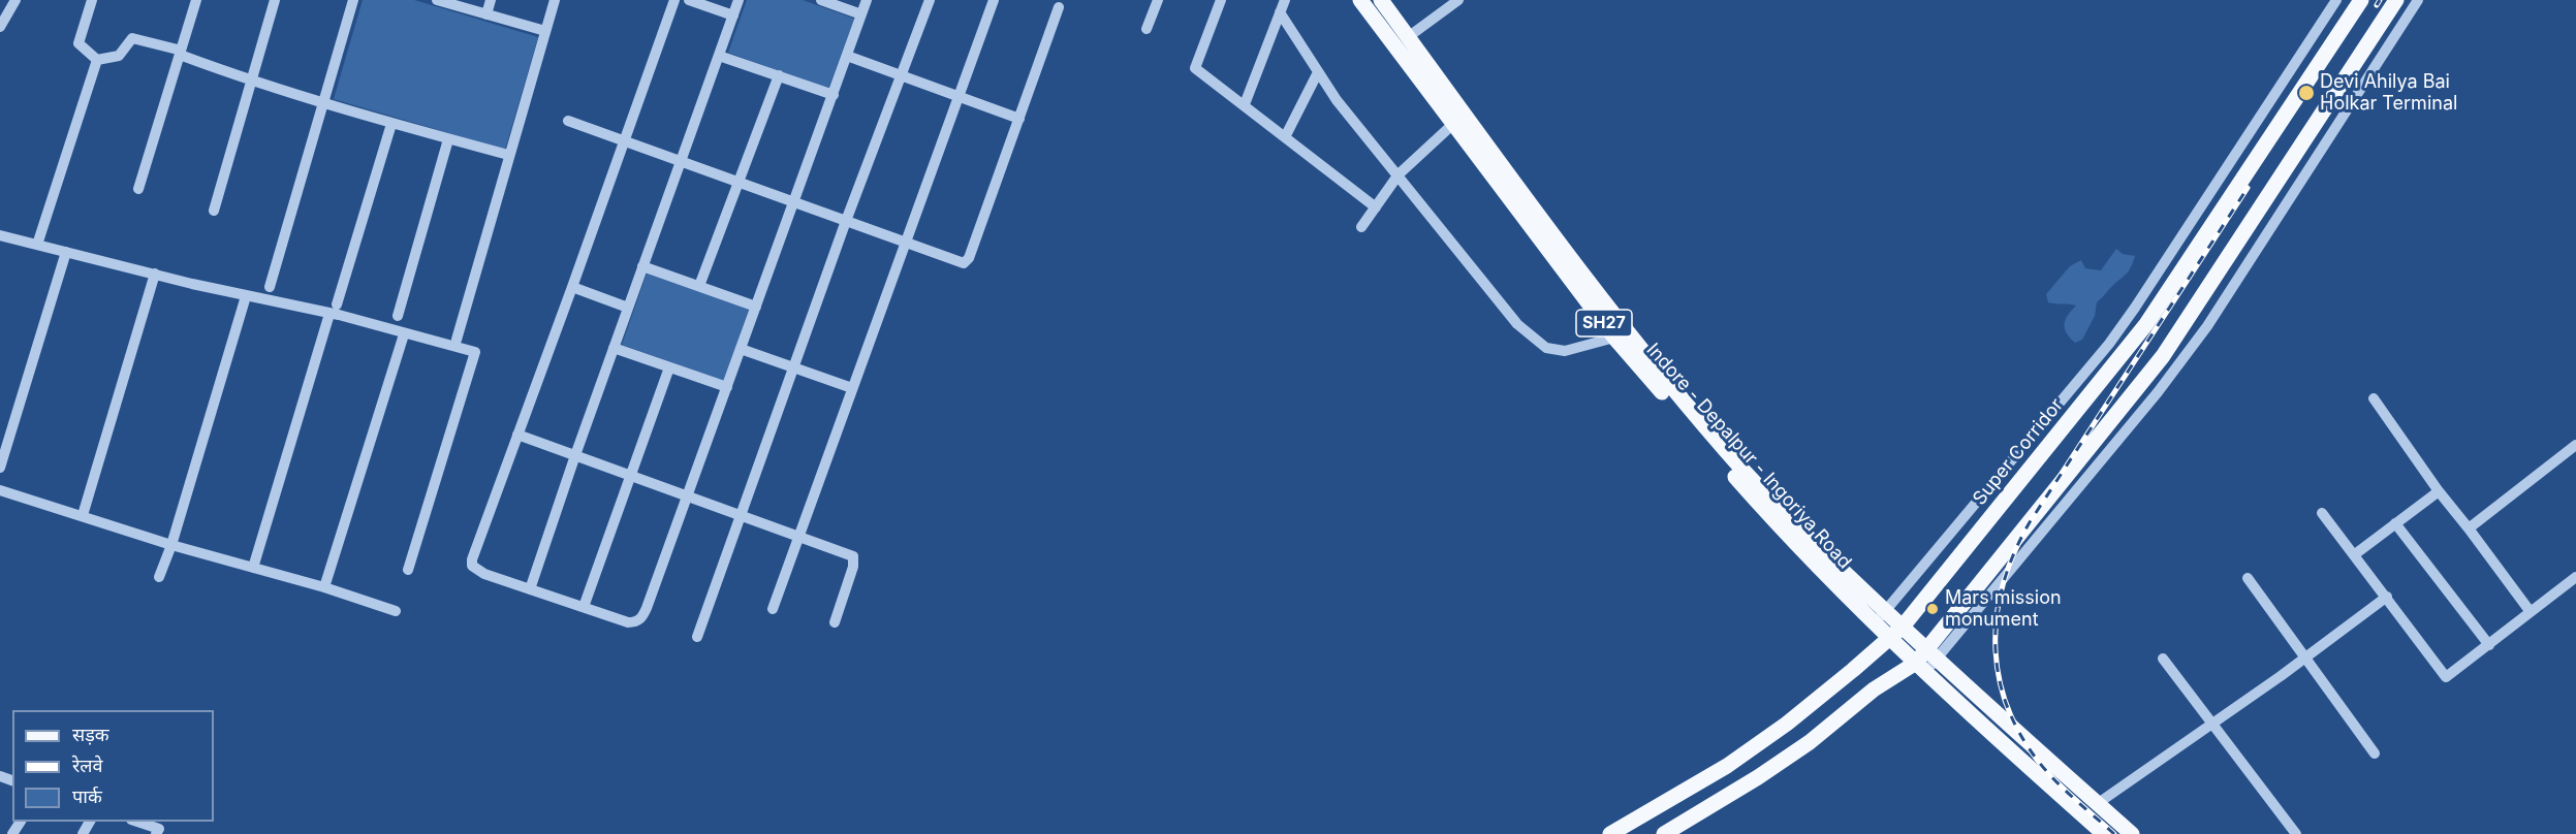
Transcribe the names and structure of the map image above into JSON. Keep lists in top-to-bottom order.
{
  "streets": {
    "main road": ["SH27", "Super Corridor", "Indore - Depalpur - Ingoriya Road"]
  },
  "crossings": [
    ["Super Corridor", "Indore - Depalpur - Ingoriya Road"]
  ],
  "places": ["Devi Ahilya Bai Holkar Terminal", "Mars mission monument"],
  "legend": ["सड़क", "रेलवे", "पार्क"]
}
